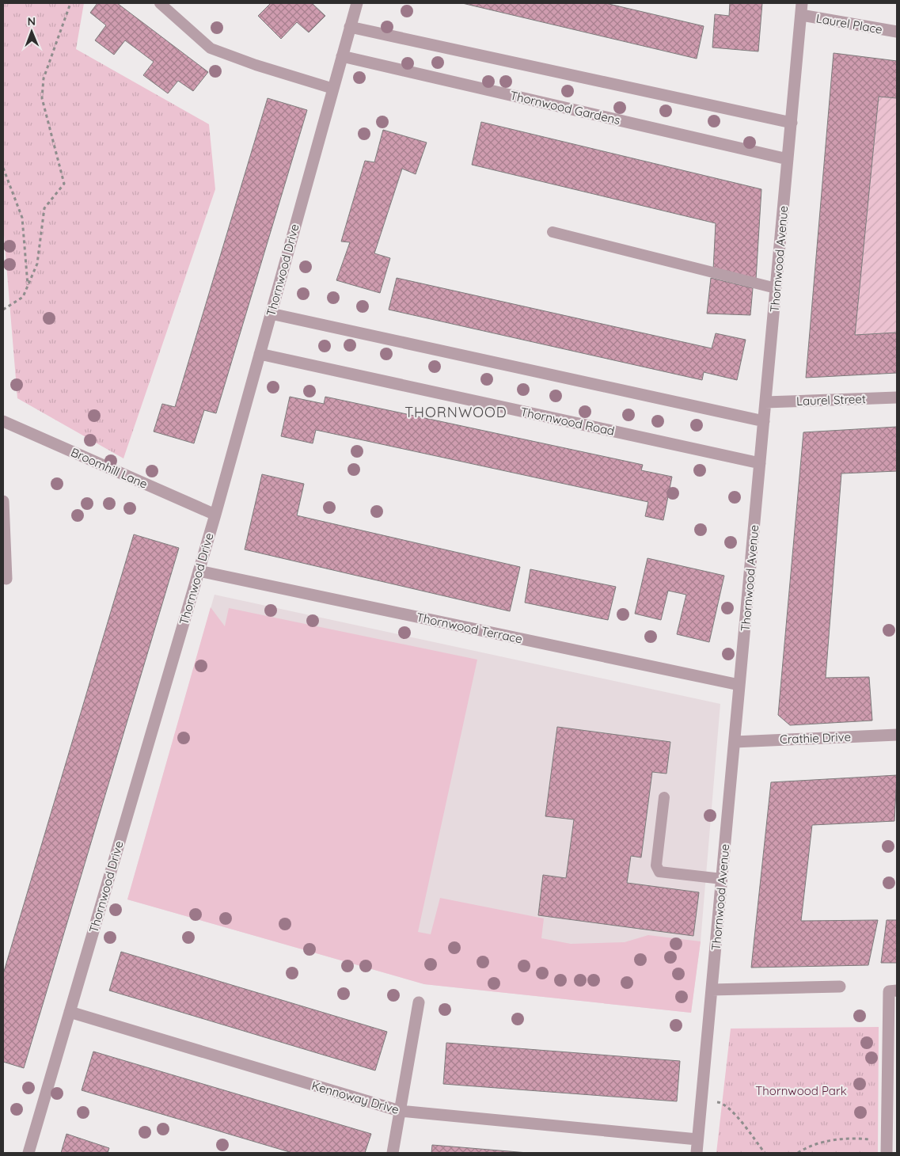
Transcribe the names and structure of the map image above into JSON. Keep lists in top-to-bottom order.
{
  "streets": {
    "street": [
      "Laurel Place",
      "Thornwood Gardens",
      "Thornwood Avenue",
      "Thornwood Drive",
      "Laurel Street",
      "Thornwood Road",
      "Broomhill Lane",
      "Thornwood Terrace",
      "Crathie Drive",
      "Kennoway Drive"
    ]
  },
  "crossings": [
    ["Laurel Place", "Thornwood Avenue"],
    ["Thornwood Gardens", "Thornwood Avenue"],
    ["Thornwood Gardens", "Thornwood Drive"],
    ["Thornwood Avenue", "Laurel Street"],
    ["Thornwood Avenue", "Thornwood Road"],
    ["Thornwood Avenue", "Thornwood Terrace"],
    ["Thornwood Avenue", "Crathie Drive"],
    ["Thornwood Avenue", "Kennoway Drive"],
    ["Thornwood Drive", "Thornwood Road"],
    ["Thornwood Drive", "Broomhill Lane"],
    ["Thornwood Drive", "Thornwood Terrace"],
    ["Thornwood Drive", "Kennoway Drive"]
  ],
  "districts": ["THORNWOOD"],
  "parks": ["Thornwood Park"],
  "north": "top"
}
